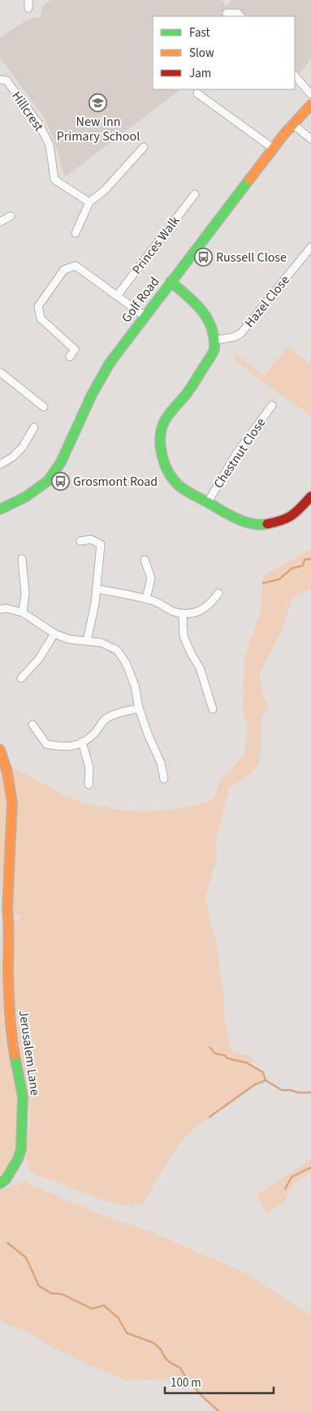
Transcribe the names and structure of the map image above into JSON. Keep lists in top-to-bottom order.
{
  "streets": {
    "street": [
      "Hillcrest",
      "Princes Walk",
      "Golf Road",
      "Hazel Close",
      "Chestnut Close",
      "Jerusalem Lane"
    ]
  },
  "places": {
    "school or university": ["New Inn Primary School"],
    "bus stop": ["Russell Close", "Grosmont Road"]
  },
  "legend": ["Fast", "Slow", "Jam"],
  "scale_bar": "100 m"
}
